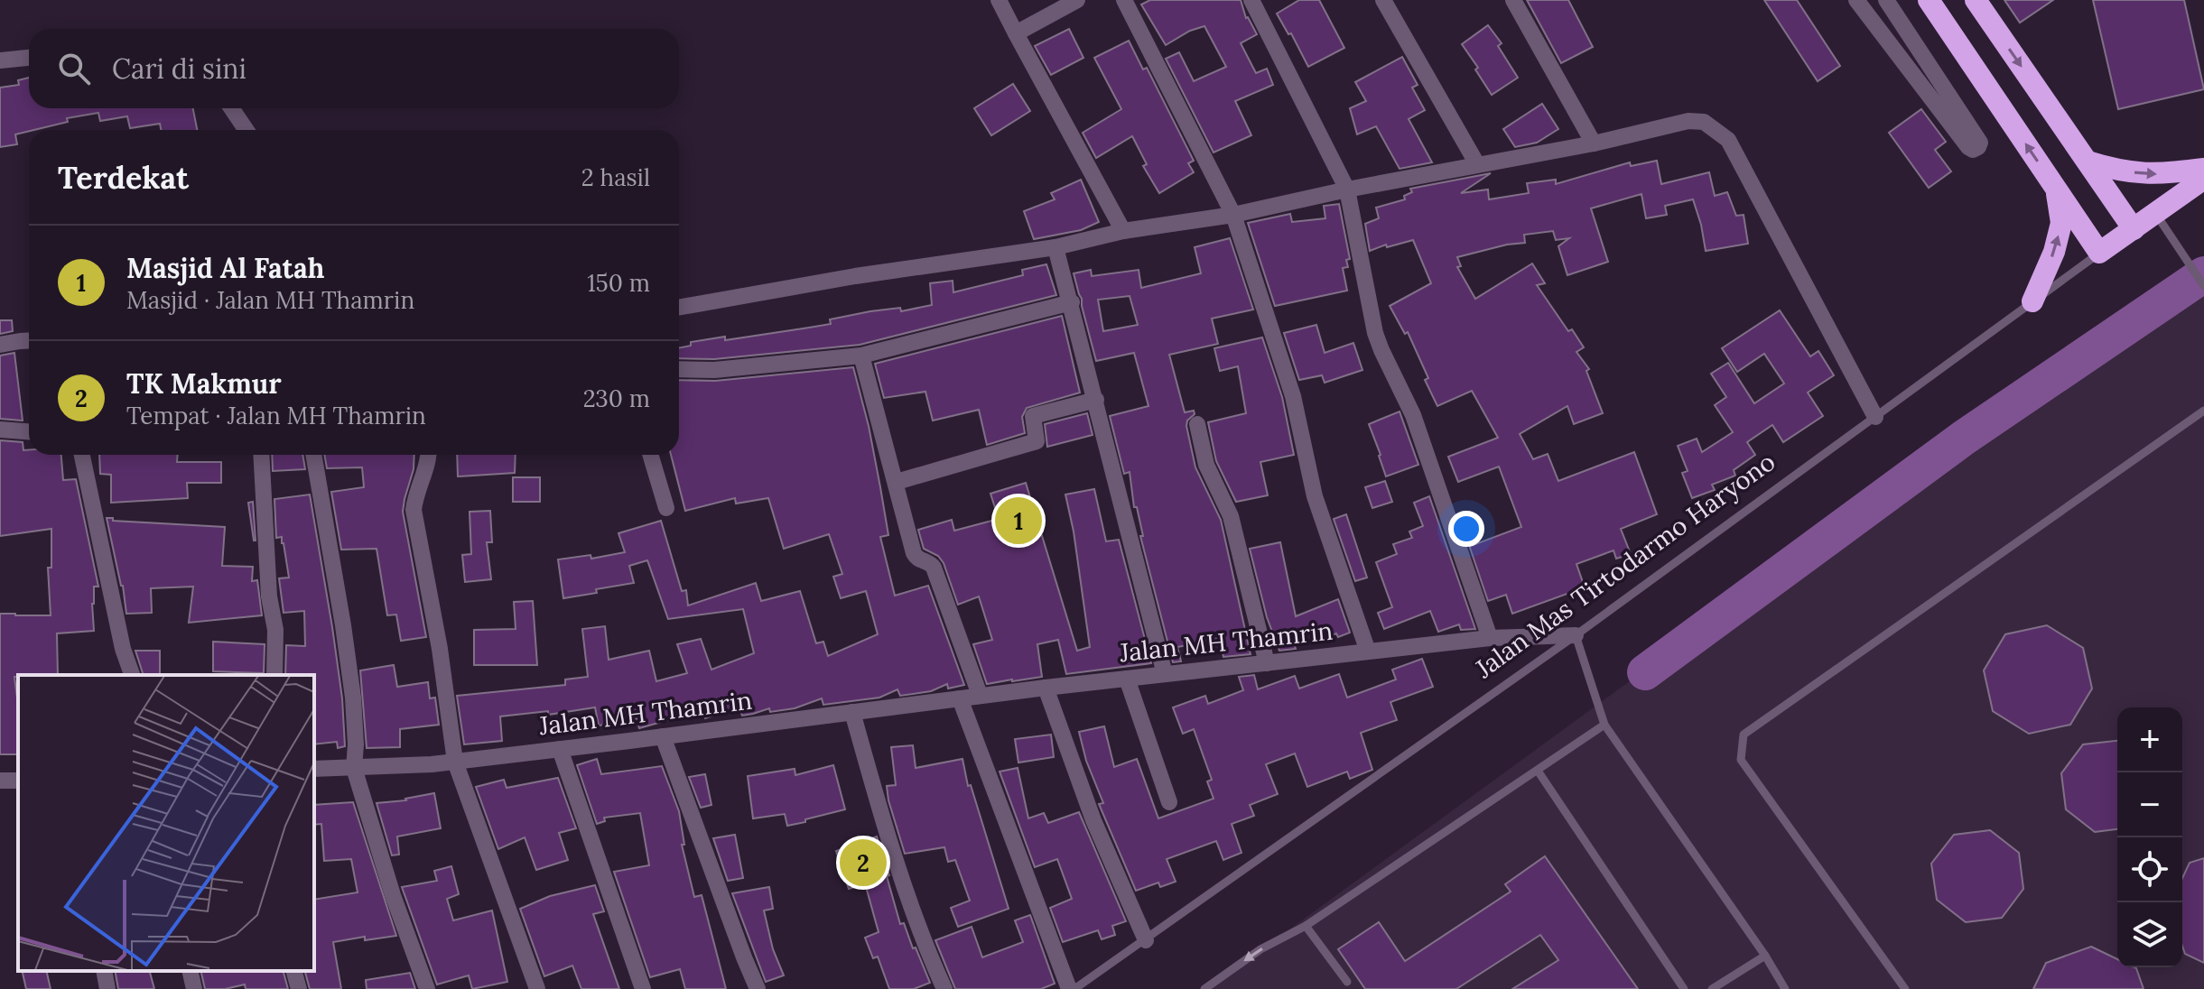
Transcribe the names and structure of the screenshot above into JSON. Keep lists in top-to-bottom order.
{
  "streets": {
    "highway": ["Jalan Mas Tirtodarmo Haryono"],
    "street": ["Jalan MH Thamrin"]
  },
  "crossings": [
    ["Jalan Mas Tirtodarmo Haryono", "Jalan MH Thamrin"]
  ],
  "page": {
    "search": "Cari di sini",
    "heading": ["Terdekat", "2 hasil"],
    "list": [
      {
        "mark": "1",
        "name": "Masjid Al Fatah",
        "note": "Masjid · Jalan MH Thamrin",
        "value": "150 m"
      },
      {
        "mark": "2",
        "name": "TK Makmur",
        "note": "Tempat · Jalan MH Thamrin",
        "value": "230 m"
      }
    ],
    "pins": ["1", "2"],
    "map_buttons": ["+", "−"]
  }
}
